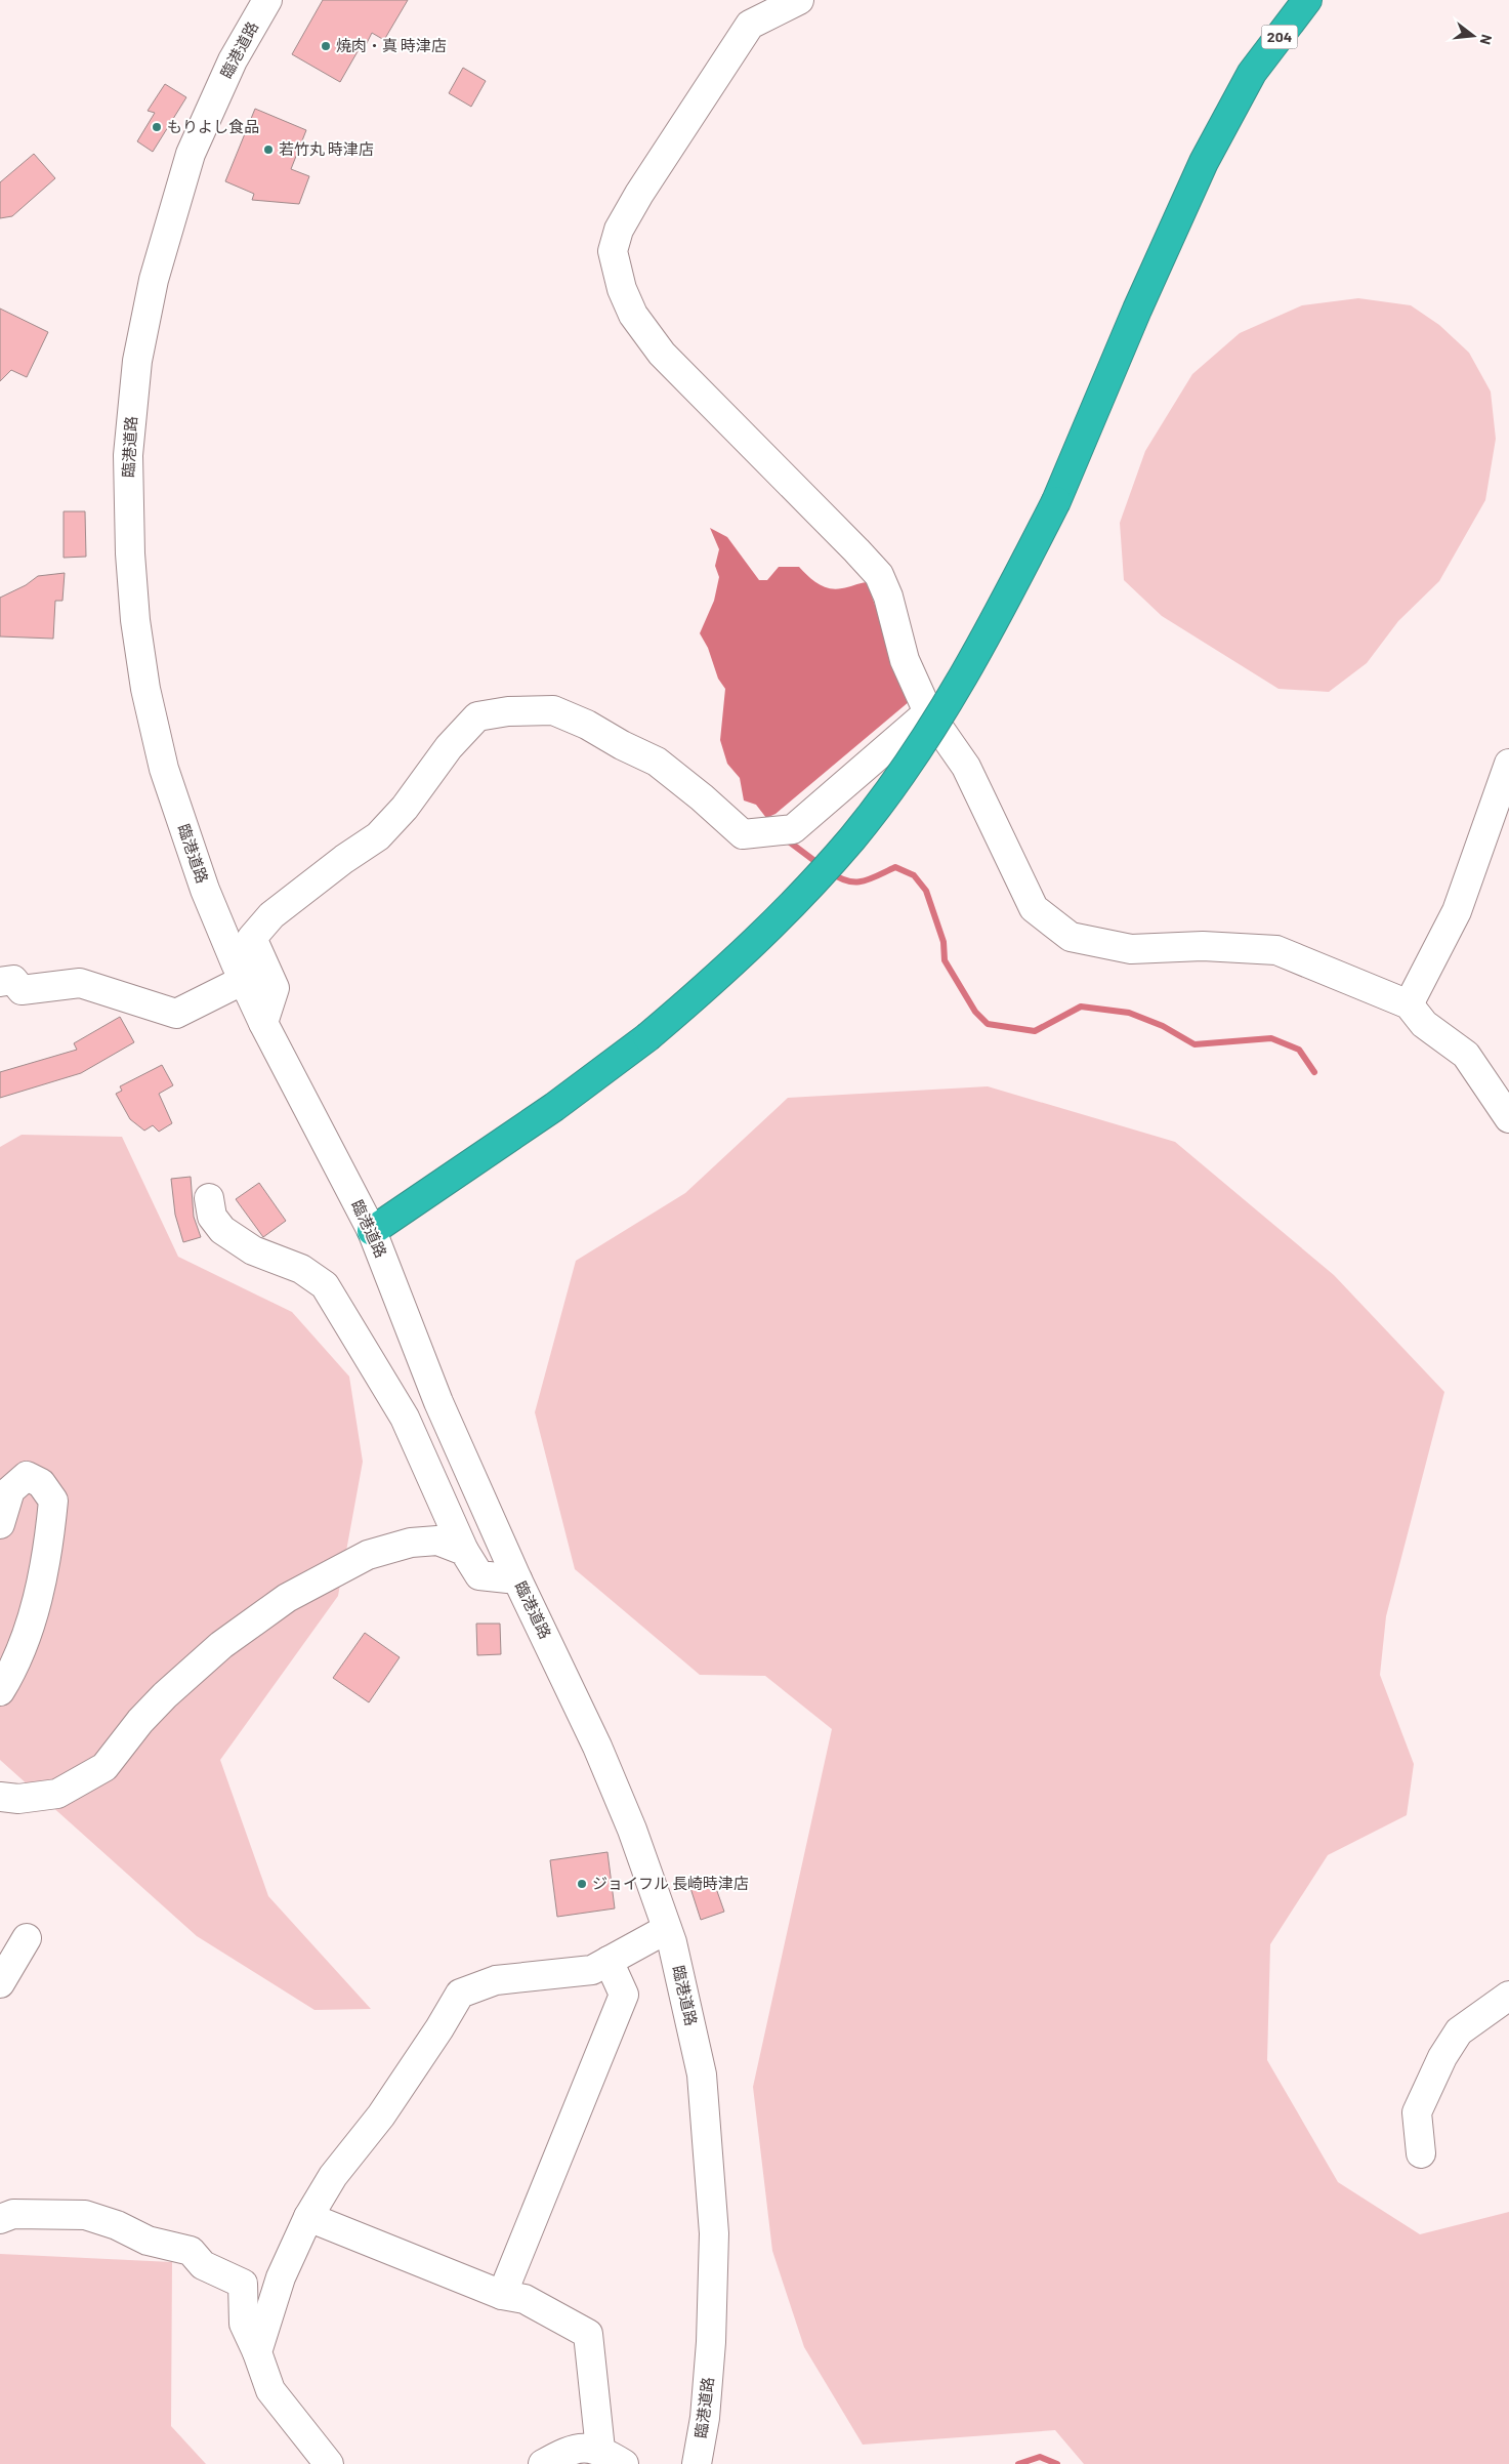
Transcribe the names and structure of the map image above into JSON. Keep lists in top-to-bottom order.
{
  "streets": {
    "highway": ["204"],
    "street": ["臨港道路"]
  },
  "crossings": [
    ["204", "臨港道路"]
  ],
  "places": [
    "焼肉・真 時津店",
    "もりよし食品",
    "若竹丸 時津店",
    "ジョイフル 長崎時津店"
  ],
  "north": "right"
}
